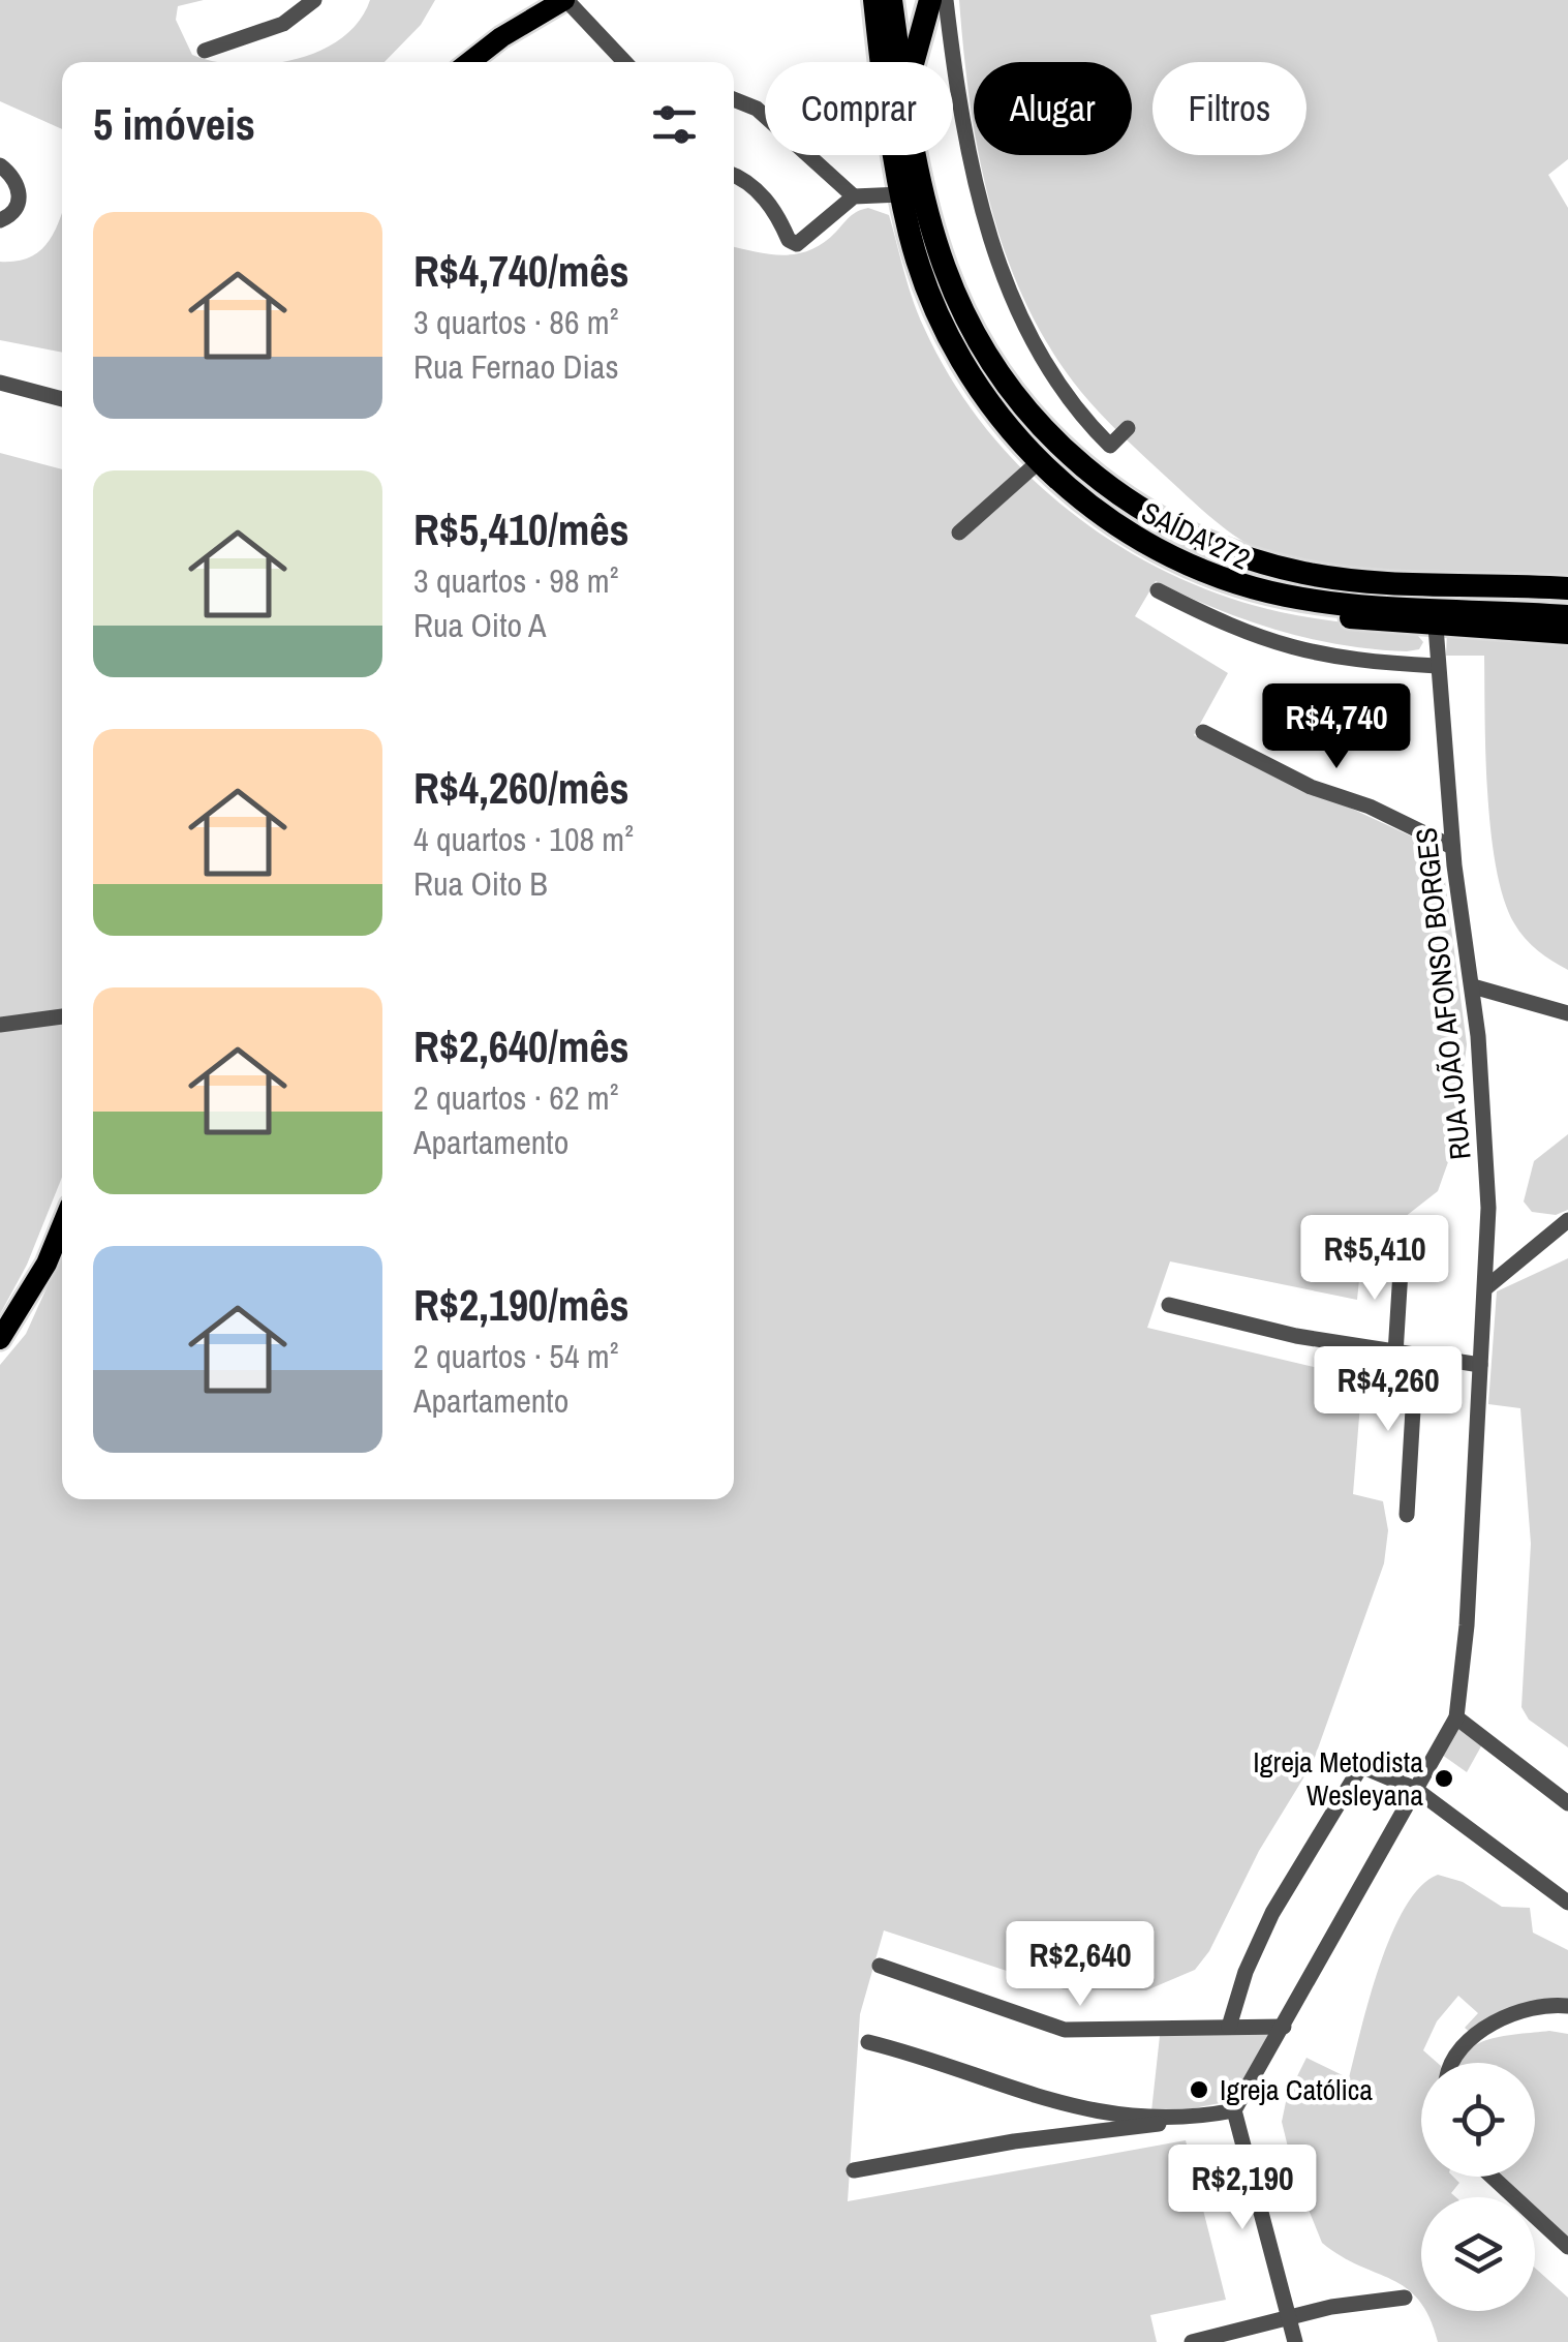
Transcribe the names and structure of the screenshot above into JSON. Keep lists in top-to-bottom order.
{
  "streets": {
    "highway": ["SAÍDA 272"],
    "street": ["RUA JOÃO AFONSO BORGES"]
  },
  "places": ["Igreja Metodista Wesleyana", "Igreja Católica"],
  "page": {
    "chip": ["Comprar", "Alugar", "Filtros"],
    "heading": "5 imóveis",
    "list": [
      {
        "name": "R$4,740/mês",
        "note": "3 quartos · 86 m² · Rua Fernao Dias"
      },
      {
        "name": "R$5,410/mês",
        "note": "3 quartos · 98 m² · Rua Oito A"
      },
      {
        "name": "R$4,260/mês",
        "note": "4 quartos · 108 m² · Rua Oito B"
      },
      {
        "name": "R$2,640/mês",
        "note": "2 quartos · 62 m² · Apartamento"
      },
      {
        "name": "R$2,190/mês",
        "note": "2 quartos · 54 m² · Apartamento"
      }
    ],
    "price": [
      "R$4,740",
      "R$5,410",
      "R$4,260",
      "R$2,640",
      "R$2,190"
    ]
  }
}
